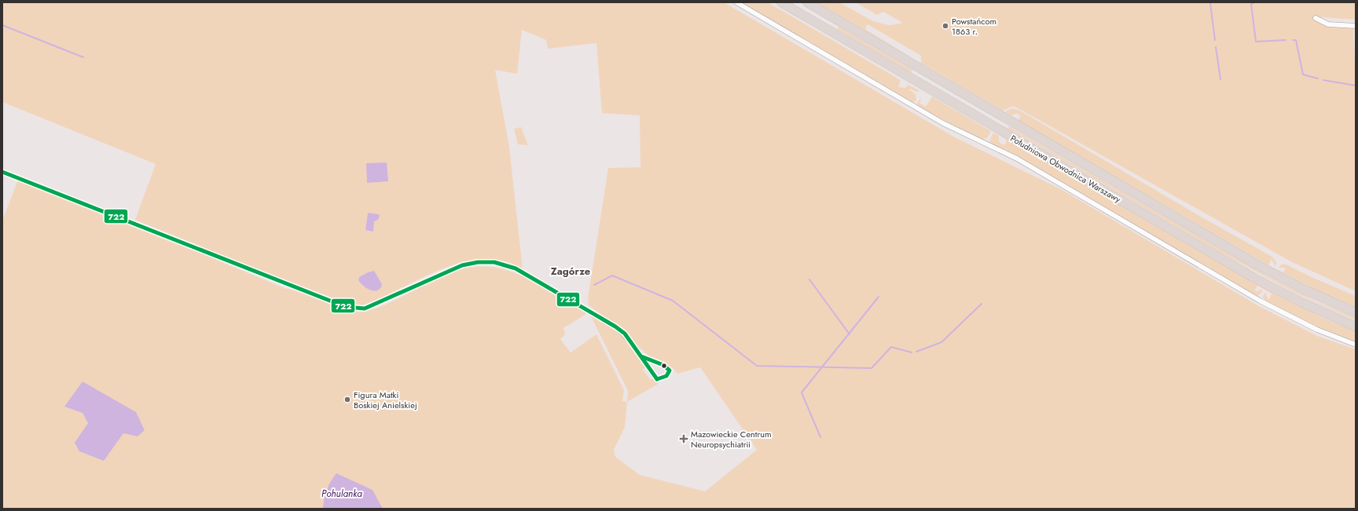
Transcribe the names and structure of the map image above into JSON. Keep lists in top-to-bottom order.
{
  "streets": {
    "highway": ["Południowa Obwodnica Warszawy"]
  },
  "districts": ["Zagórze"],
  "water": ["Pohulanka"],
  "places": {
    "other": ["Powstańcom 1863 r.", "Figura Matki Boskiej Anielskiej"],
    "health": ["Mazowieckie Centrum Neuropsychiatrii"]
  },
  "lines": ["transit line 722"]
}
